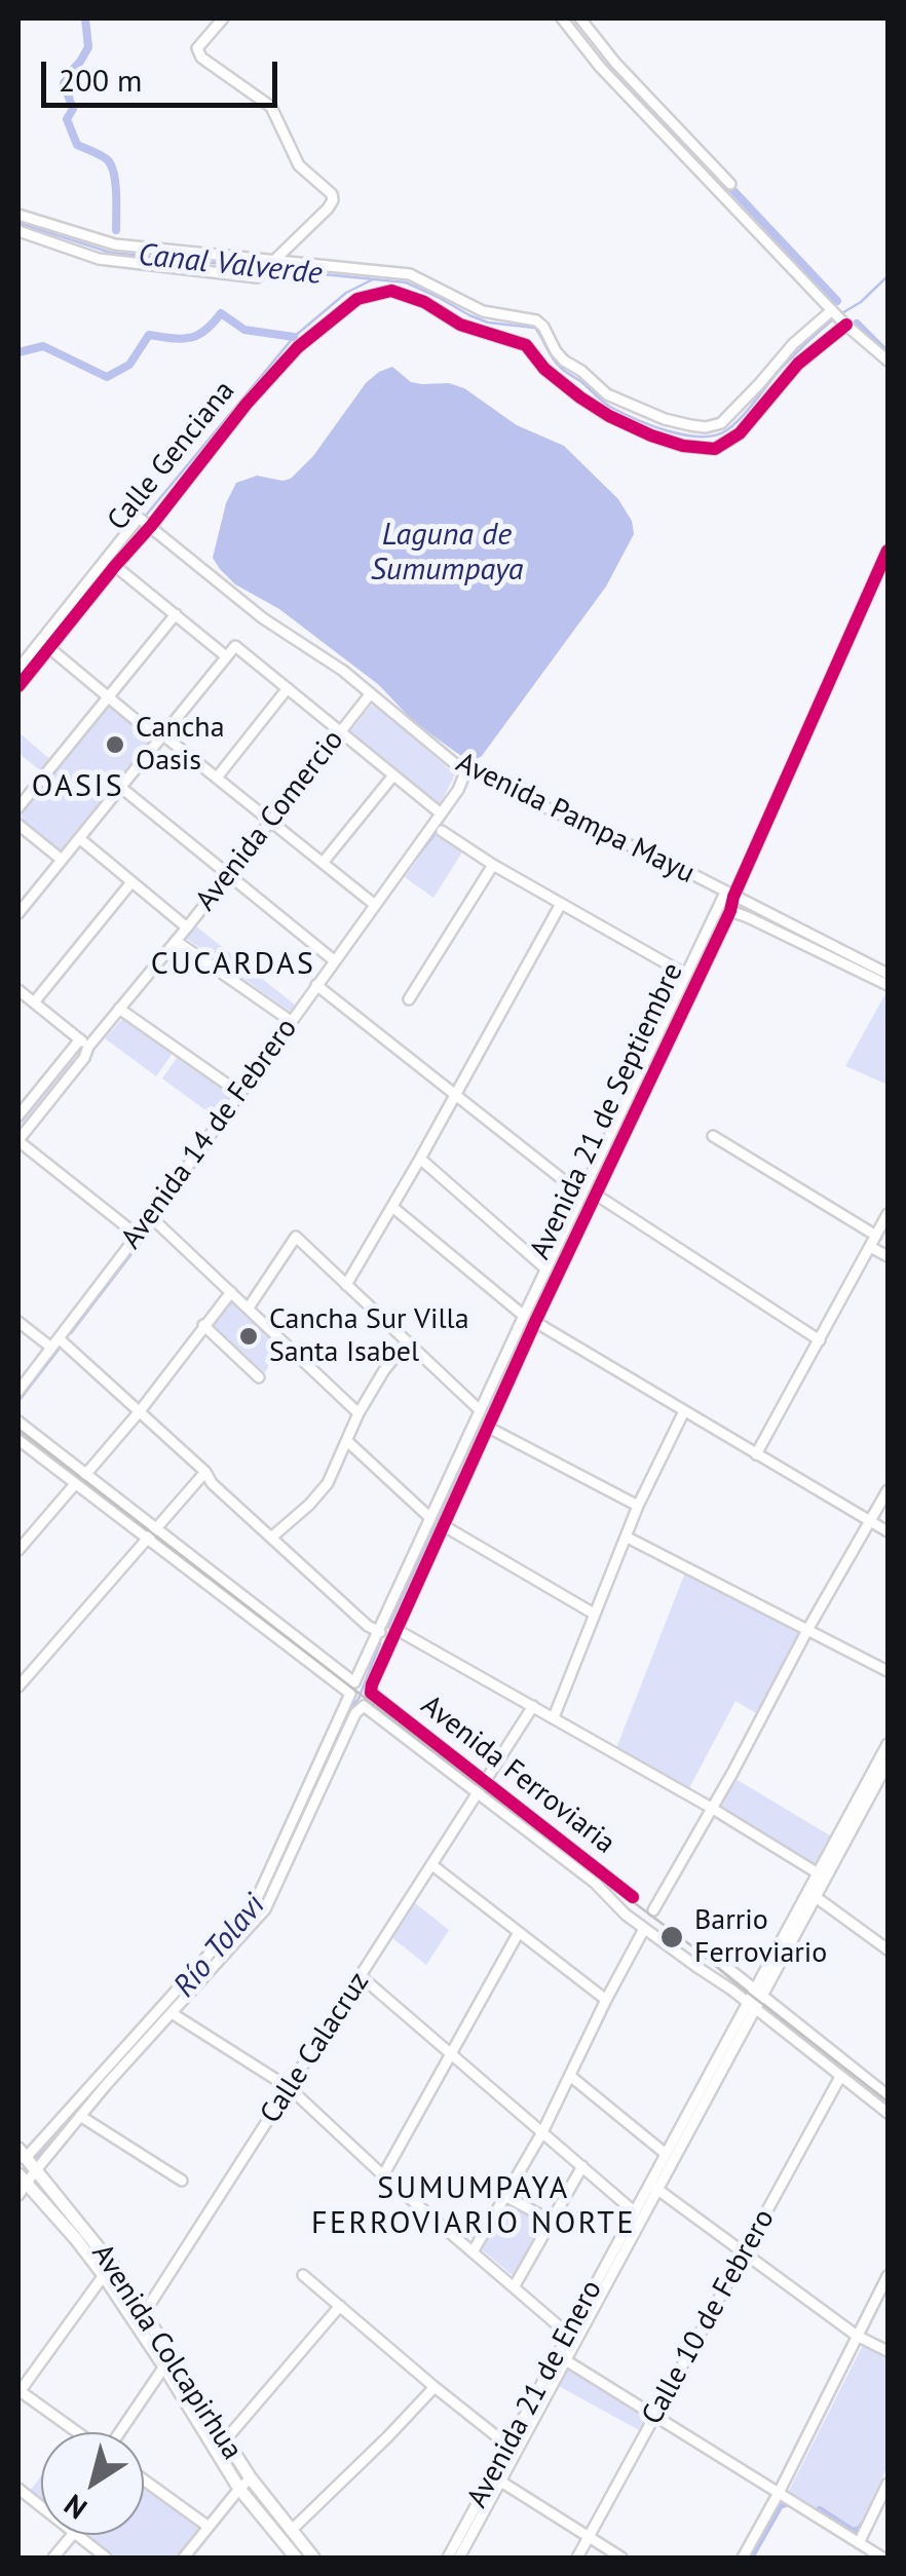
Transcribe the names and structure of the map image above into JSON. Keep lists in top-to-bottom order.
{
  "streets": {
    "main road": ["Avenida Colcapirhua"],
    "street": [
      "Calle Genciana",
      "Avenida Pampa Mayu",
      "Avenida Comercio",
      "Avenida 21 de Septiembre",
      "Avenida 14 de Febrero",
      "Avenida Ferroviaria",
      "Calle Calacruz",
      "Calle 10 de Febrero",
      "Avenida 21 de Enero"
    ]
  },
  "crossings": [
    ["Calle Genciana", "Avenida Pampa Mayu"],
    ["Avenida Pampa Mayu", "Avenida Comercio"],
    ["Avenida Pampa Mayu", "Avenida 21 de Septiembre"],
    ["Avenida Pampa Mayu", "Avenida 14 de Febrero"],
    ["Avenida 21 de Septiembre", "Avenida Ferroviaria"],
    ["Avenida Ferroviaria", "Calle Calacruz"],
    ["Avenida Ferroviaria", "Calle 10 de Febrero"],
    ["Avenida Ferroviaria", "Avenida 21 de Enero"],
    ["Calle Calacruz", "Avenida Colcapirhua"]
  ],
  "districts": ["OASIS", "CUCARDAS", "SUMUMPAYA FERROVIARIO NORTE"],
  "water": ["Canal Valverde", "Laguna de Sumumpaya", "Río Tolavi"],
  "places": ["Cancha Oasis", "Cancha Sur Villa Santa Isabel", "Barrio Ferroviario"],
  "scale_bar": "200 m",
  "north": "bottom left"
}
